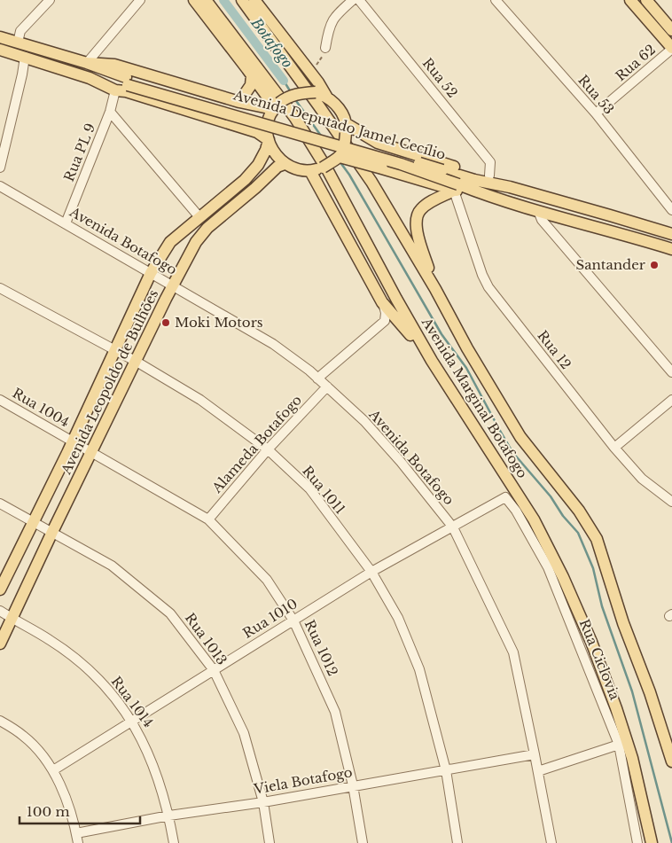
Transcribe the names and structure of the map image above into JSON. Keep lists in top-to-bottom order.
{
  "streets": {
    "main road": ["Avenida Deputado Jamel Cecílio", "Avenida Leopoldo de Bulhões", "Avenida Marginal Botafogo"],
    "street": [
      "Rua 62",
      "Rua 52",
      "Rua 53",
      "Rua PL 9",
      "Avenida Botafogo",
      "Rua 12",
      "Rua 1004",
      "Alameda Botafogo",
      "Rua 1011",
      "Rua 1010",
      "Rua 1013",
      "Rua 1012",
      "Rua Ciclovia",
      "Rua 1014",
      "Viela Botafogo"
    ]
  },
  "crossings": [
    ["Rua 62", "Rua 53"],
    ["Avenida Deputado Jamel Cecílio", "Rua PL 9"],
    ["Avenida Deputado Jamel Cecílio", "Rua 12"],
    ["Avenida Deputado Jamel Cecílio", "Avenida Leopoldo de Bulhões"],
    ["Rua PL 9", "Avenida Botafogo"],
    ["Avenida Botafogo", "Avenida Leopoldo de Bulhões"],
    ["Avenida Botafogo", "Alameda Botafogo"],
    ["Avenida Botafogo", "Rua 1010"],
    ["Avenida Botafogo", "Viela Botafogo"],
    ["Avenida Leopoldo de Bulhões", "Rua 1004"],
    ["Avenida Leopoldo de Bulhões", "Rua 1011"],
    ["Avenida Leopoldo de Bulhões", "Rua 1013"],
    ["Avenida Leopoldo de Bulhões", "Rua 1012"],
    ["Avenida Leopoldo de Bulhões", "Rua 1014"],
    ["Rua 1004", "Rua 1012"],
    ["Alameda Botafogo", "Rua 1011"],
    ["Alameda Botafogo", "Rua 1012"],
    ["Rua 1011", "Rua 1010"],
    ["Rua 1011", "Viela Botafogo"],
    ["Rua 1010", "Rua 1013"],
    ["Rua 1010", "Rua 1012"],
    ["Rua 1010", "Rua Ciclovia"],
    ["Rua 1010", "Rua 1014"],
    ["Rua 1013", "Viela Botafogo"],
    ["Rua 1012", "Viela Botafogo"],
    ["Rua 1014", "Viela Botafogo"]
  ],
  "water": ["Botafogo"],
  "places": ["Santander", "Moki Motors"],
  "scale_bar": "100 m"
}
